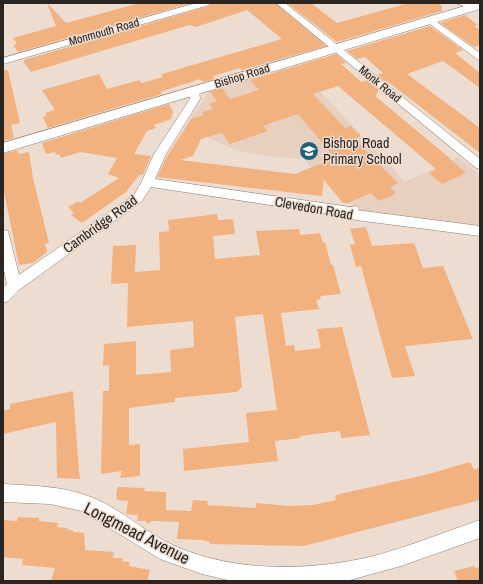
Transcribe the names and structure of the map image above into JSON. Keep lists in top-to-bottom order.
{
  "streets": {
    "street": [
      "Monmouth Road",
      "Bishop Road",
      "Monk Road",
      "Clevedon Road",
      "Cambridge Road",
      "Longmead Avenue"
    ]
  },
  "crossings": [
    ["Bishop Road", "Monk Road"],
    ["Bishop Road", "Cambridge Road"],
    ["Clevedon Road", "Cambridge Road"]
  ],
  "places": {
    "school or university": ["Bishop Road Primary School"]
  }
}
